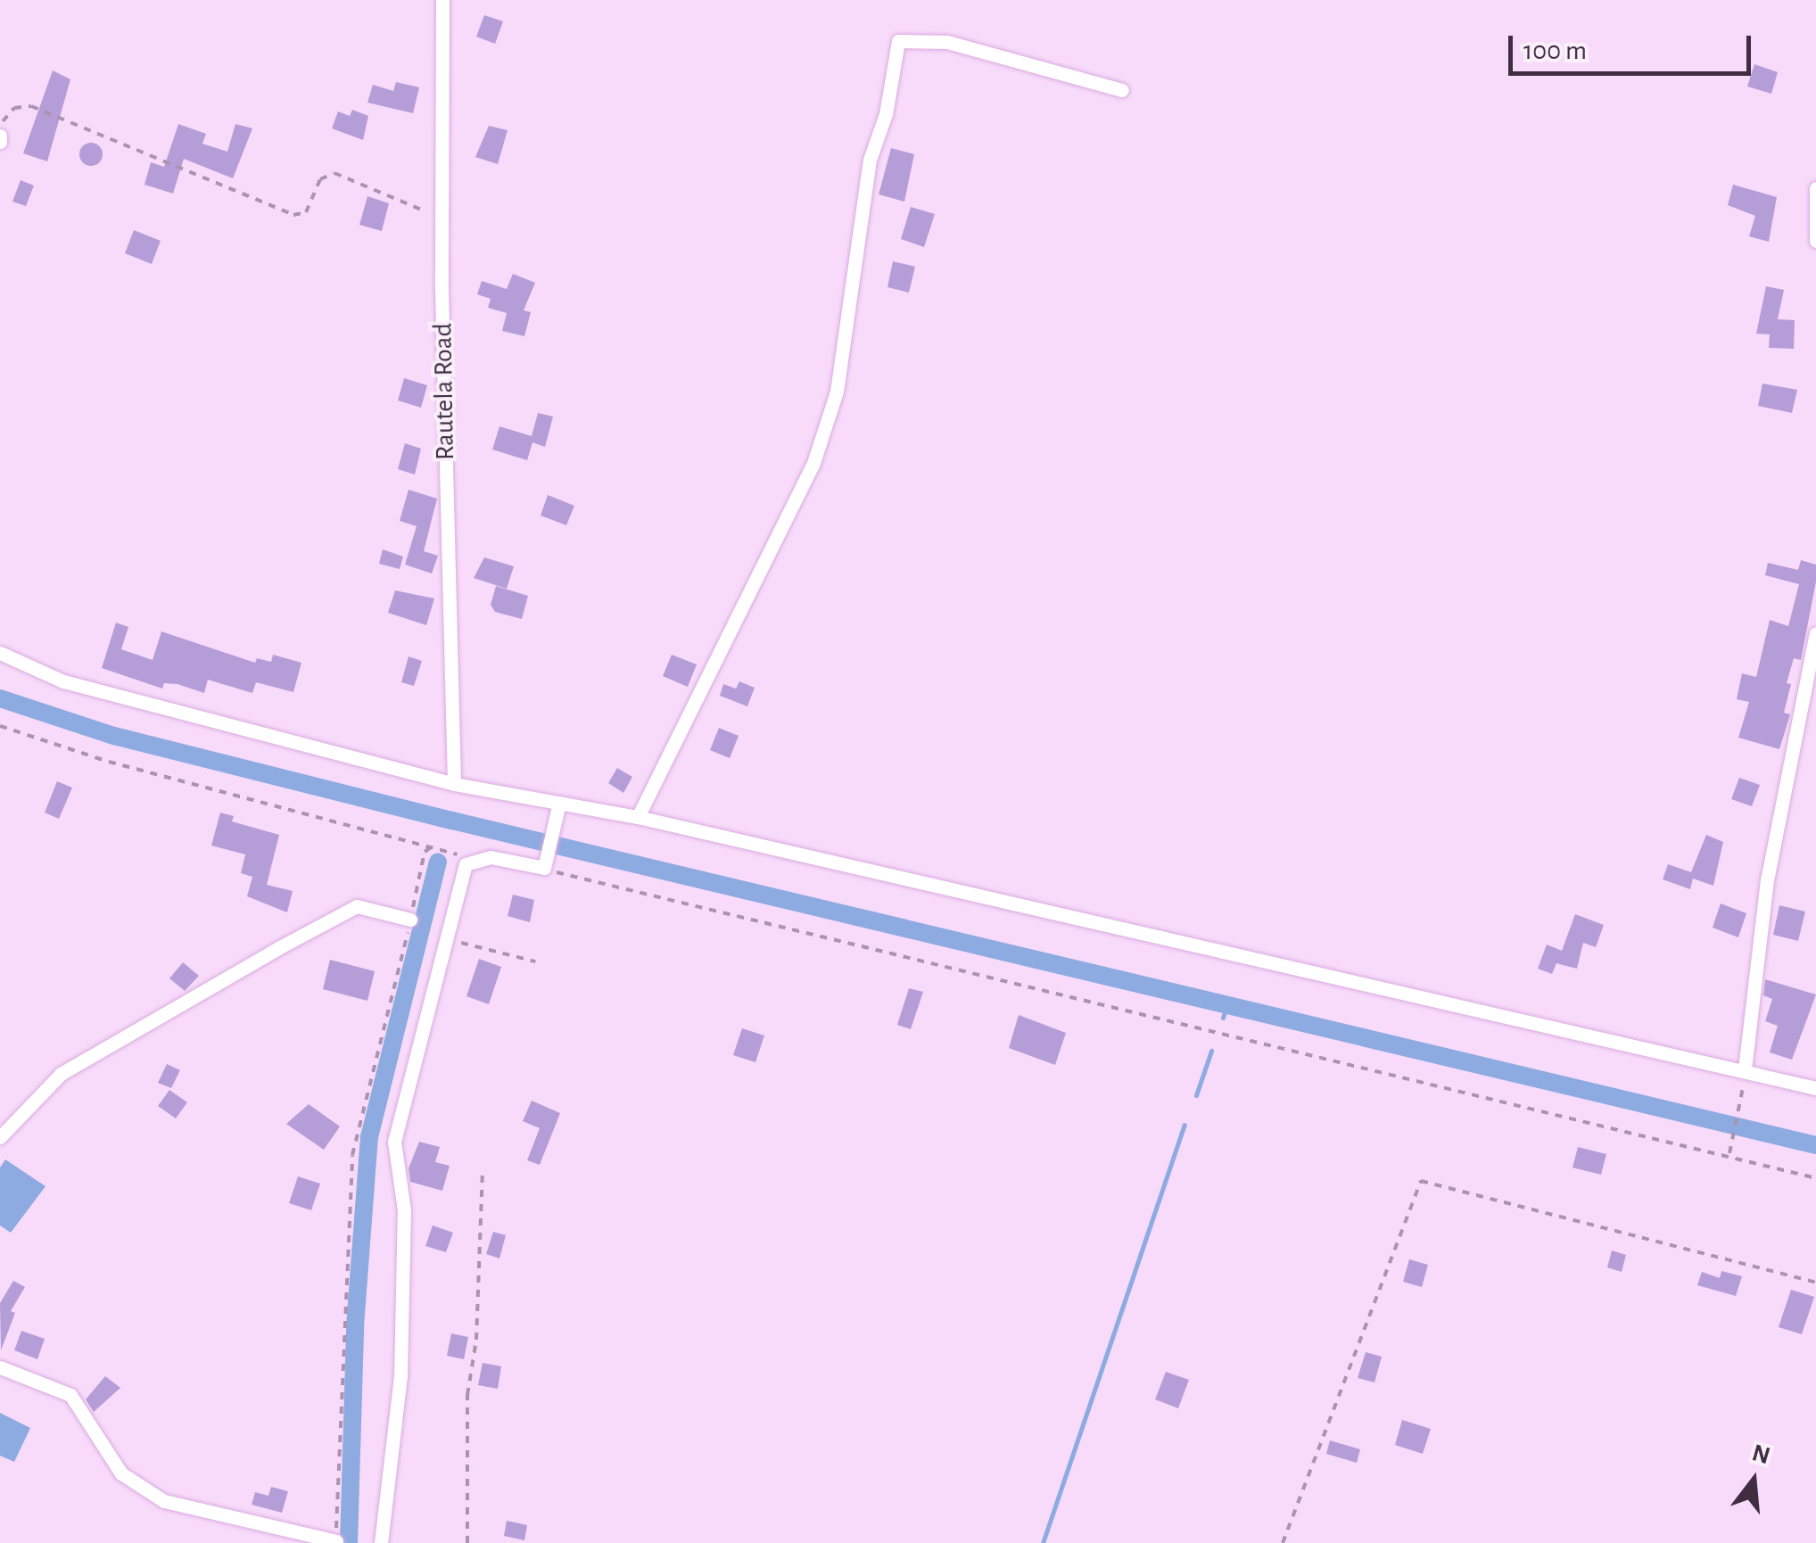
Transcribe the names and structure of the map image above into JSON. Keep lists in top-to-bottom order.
{
  "streets": {
    "street": ["Rautela Road"]
  },
  "scale_bar": "100 m",
  "north": "top"
}
